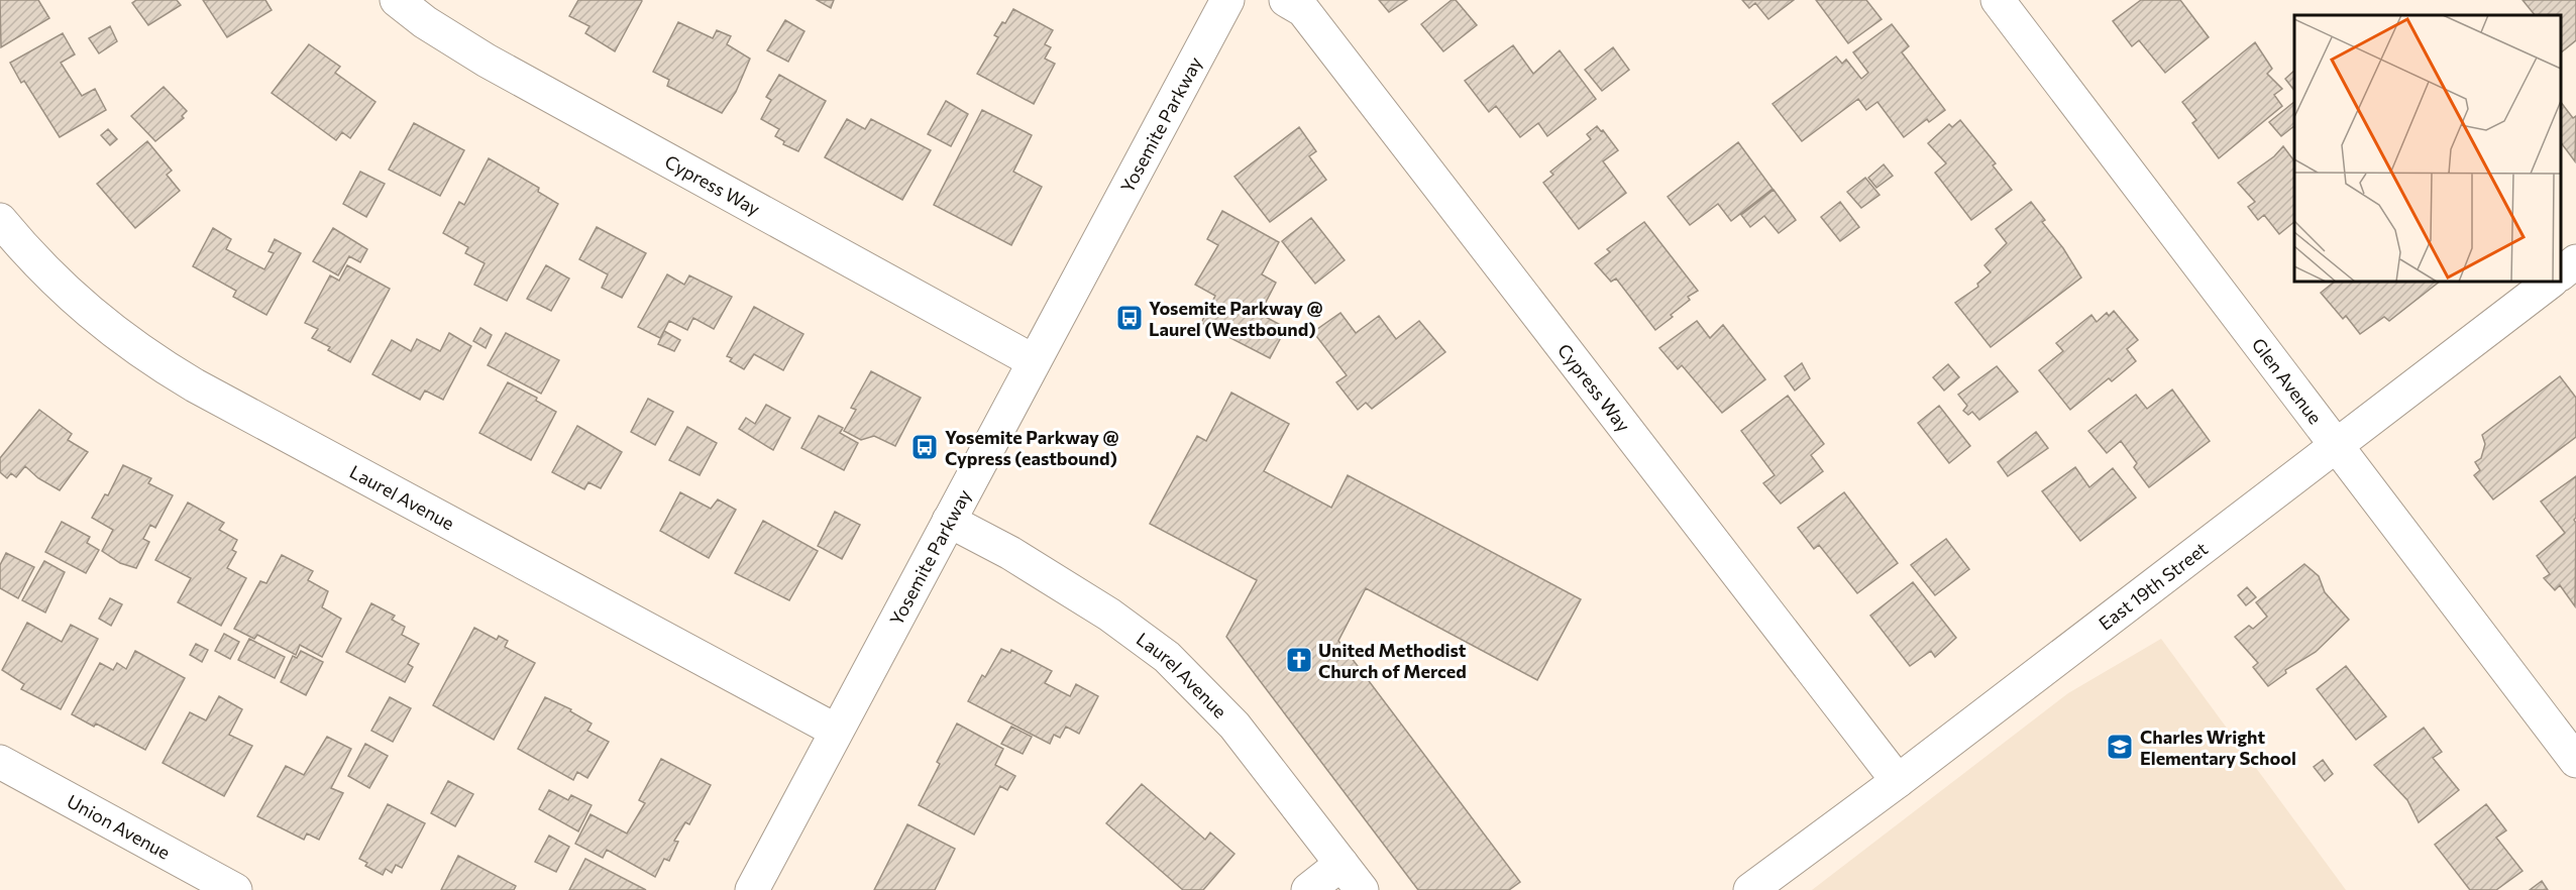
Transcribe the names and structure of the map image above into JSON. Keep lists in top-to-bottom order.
{
  "streets": {
    "street": [
      "Yosemite Parkway",
      "Cypress Way",
      "Glen Avenue",
      "Laurel Avenue",
      "East 19th Street",
      "Union Avenue"
    ]
  },
  "crossings": [
    ["Yosemite Parkway", "Cypress Way"],
    ["Yosemite Parkway", "Laurel Avenue"],
    ["Cypress Way", "East 19th Street"],
    ["Glen Avenue", "East 19th Street"]
  ],
  "places": {
    "bus stop": ["Yosemite Parkway @ Laurel (Westbound)", "Yosemite Parkway @ Cypress (eastbound)"],
    "church": ["United Methodist Church of Merced"],
    "school or university": ["Charles Wright Elementary School"]
  }
}
